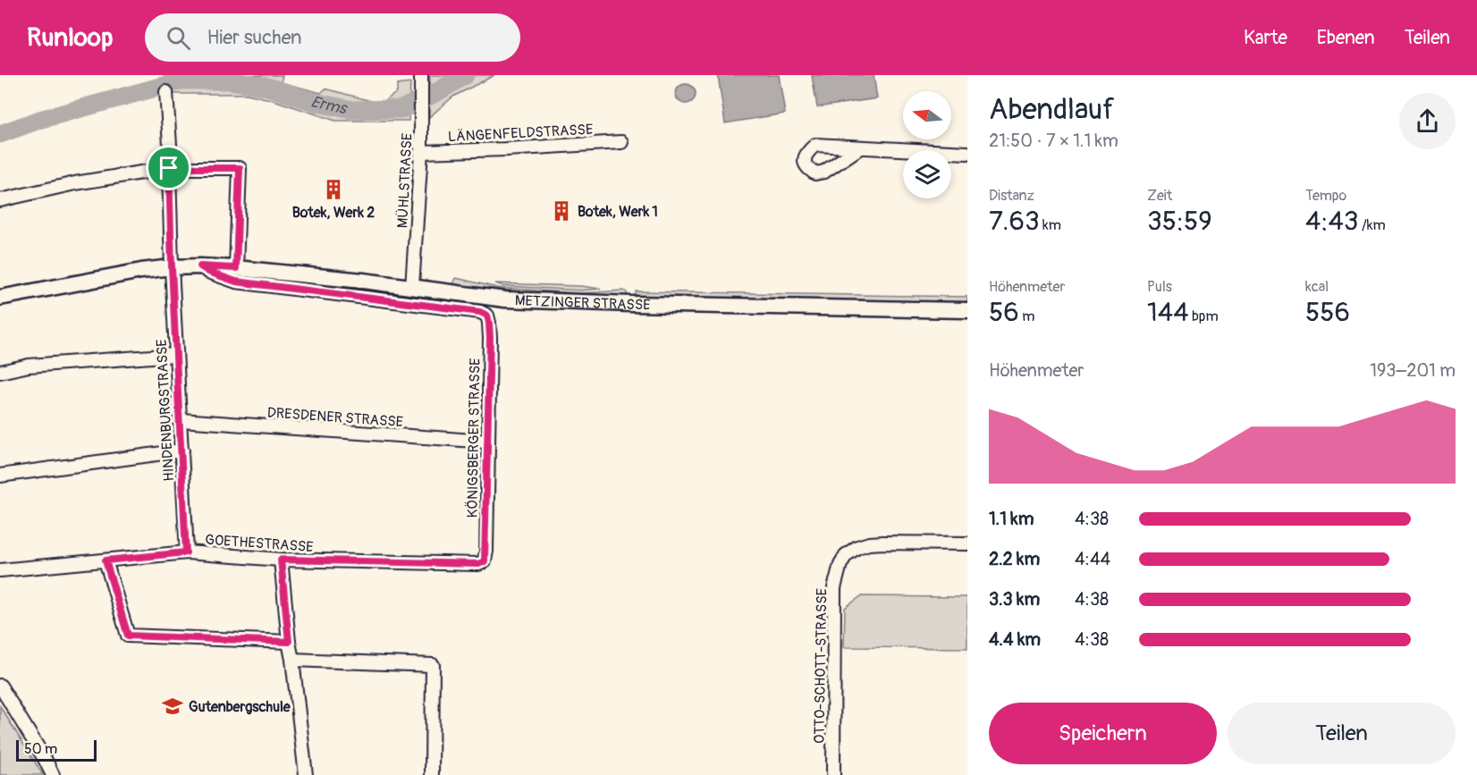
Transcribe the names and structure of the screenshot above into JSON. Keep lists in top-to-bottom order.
{
  "streets": {
    "street": [
      "LÄNGENFELDSTRASSE",
      "MÜHLSTRASSE",
      "METZINGER STRASSE",
      "HINDENBURGSTRASSE",
      "DRESDENER STRASSE",
      "KÖNIGSBERGER STRASSE",
      "GOETHESTRASSE",
      "OTTO-SCHOTT-STRASSE"
    ]
  },
  "crossings": [
    ["LÄNGENFELDSTRASSE", "MÜHLSTRASSE"],
    ["MÜHLSTRASSE", "METZINGER STRASSE"],
    ["METZINGER STRASSE", "HINDENBURGSTRASSE"],
    ["METZINGER STRASSE", "KÖNIGSBERGER STRASSE"],
    ["HINDENBURGSTRASSE", "DRESDENER STRASSE"],
    ["HINDENBURGSTRASSE", "GOETHESTRASSE"],
    ["DRESDENER STRASSE", "KÖNIGSBERGER STRASSE"],
    ["KÖNIGSBERGER STRASSE", "GOETHESTRASSE"]
  ],
  "water": ["Erms"],
  "places": {
    "building": ["Botek, Werk 2", "Botek, Werk 1"],
    "school or university": ["Gutenbergschule"]
  },
  "scale_bar": "50 m",
  "north": "left",
  "page": {
    "header": "Runloop",
    "search": "Hier suchen",
    "nav": ["Karte", "Ebenen", "Teilen"],
    "heading": ["Abendlauf", "21:50 · 7 × 1.1 km"],
    "stats": [
      ["Distanz", "7.63 km"],
      ["Zeit", "35:59"],
      ["Tempo", "4:43 /km"],
      ["Höhenmeter", "56 m"],
      ["Puls", "144 bpm"],
      ["kcal", "556"]
    ],
    "chart": ["Höhenmeter", "193–201 m"],
    "list": [
      {
        "name": "1.1 km",
        "note": "4:38"
      },
      {
        "name": "2.2 km",
        "note": "4:44"
      },
      {
        "name": "3.3 km",
        "note": "4:38"
      },
      {
        "name": "4.4 km",
        "note": "4:38"
      }
    ],
    "buttons": ["Speichern", "Teilen"],
    "scale": "50 m"
  }
}
